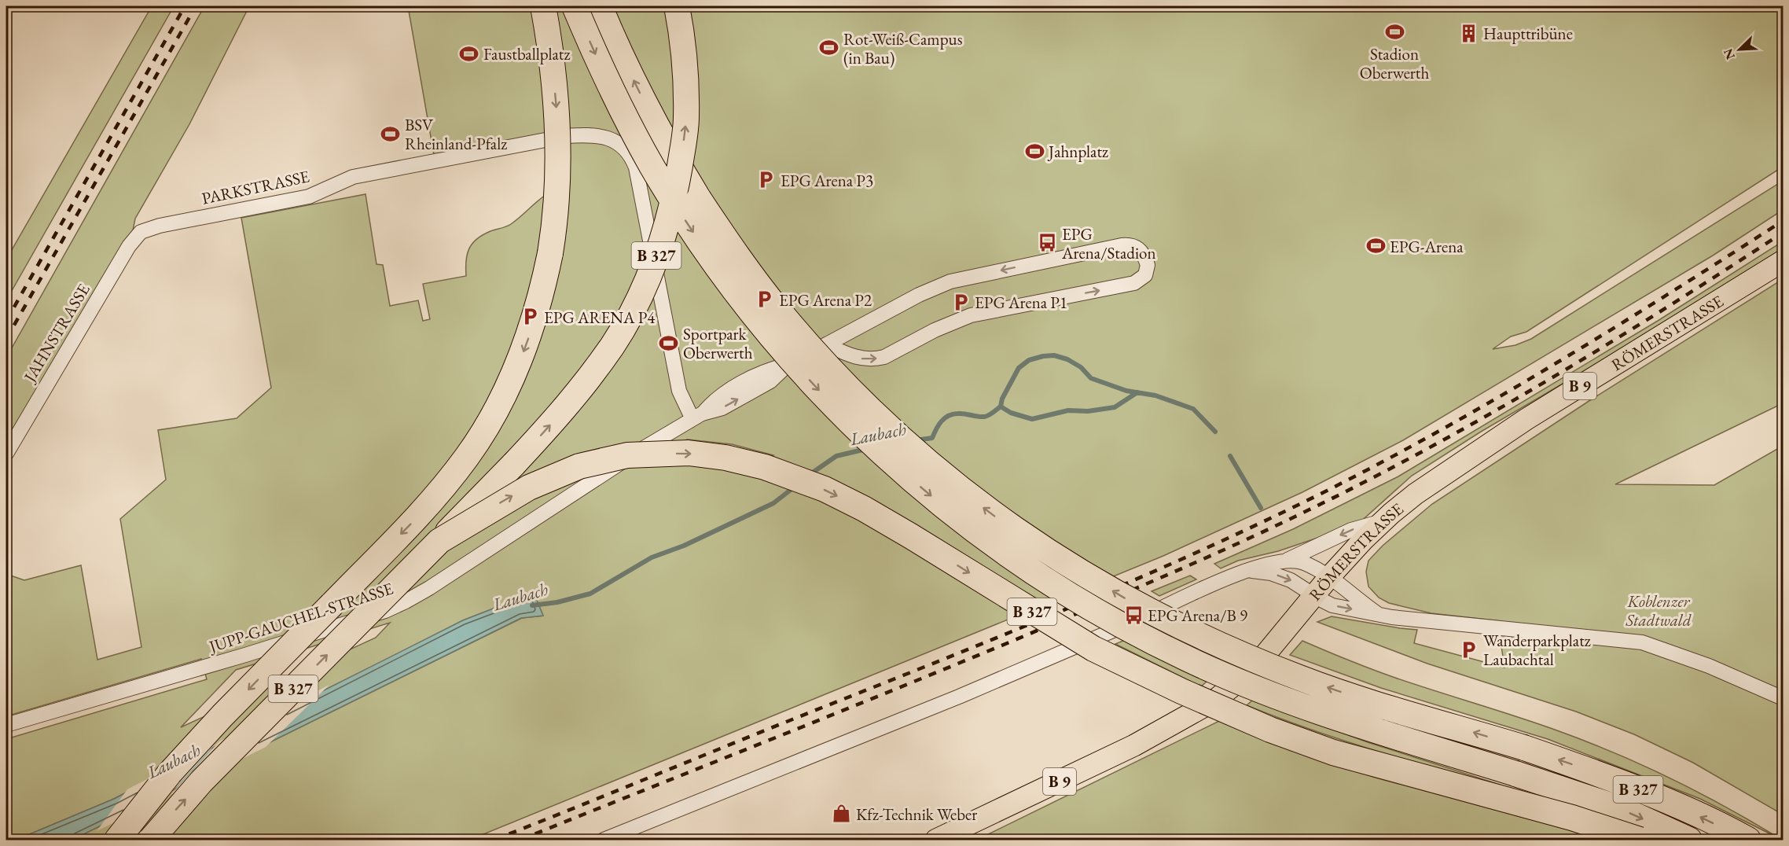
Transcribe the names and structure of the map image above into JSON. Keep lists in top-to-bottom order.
{
  "streets": {
    "highway": ["B 327"],
    "main road": ["RÖMERSTRASSE", "B 9"],
    "street": ["PARKSTRASSE", "JAHNSTRASSE", "JUPP-GAUCHEL-STRASSE"]
  },
  "crossings": [
    ["PARKSTRASSE", "JAHNSTRASSE"],
    ["PARKSTRASSE", "JUPP-GAUCHEL-STRASSE"]
  ],
  "water": ["Laubach"],
  "parks": ["Koblenzer Stadtwald"],
  "places": {
    "sports": [
      "Stadion Oberwerth",
      "Rot-Weiß-Campus (in Bau)",
      "Faustballplatz",
      "BSV Rheinland-Pfalz",
      "Jahnplatz",
      "EPG-Arena",
      "Sportpark Oberwerth"
    ],
    "building": ["Haupttribüne"],
    "parking": [
      "EPG Arena P3",
      "EPG Arena P2",
      "EPG Arena P1",
      "EPG ARENA P4",
      "Wanderparkplatz Laubachtal"
    ],
    "bus stop": ["EPG Arena/Stadion", "EPG Arena/B 9"],
    "shop": ["Kfz-Technik Weber"]
  },
  "north": "bottom left"
}
